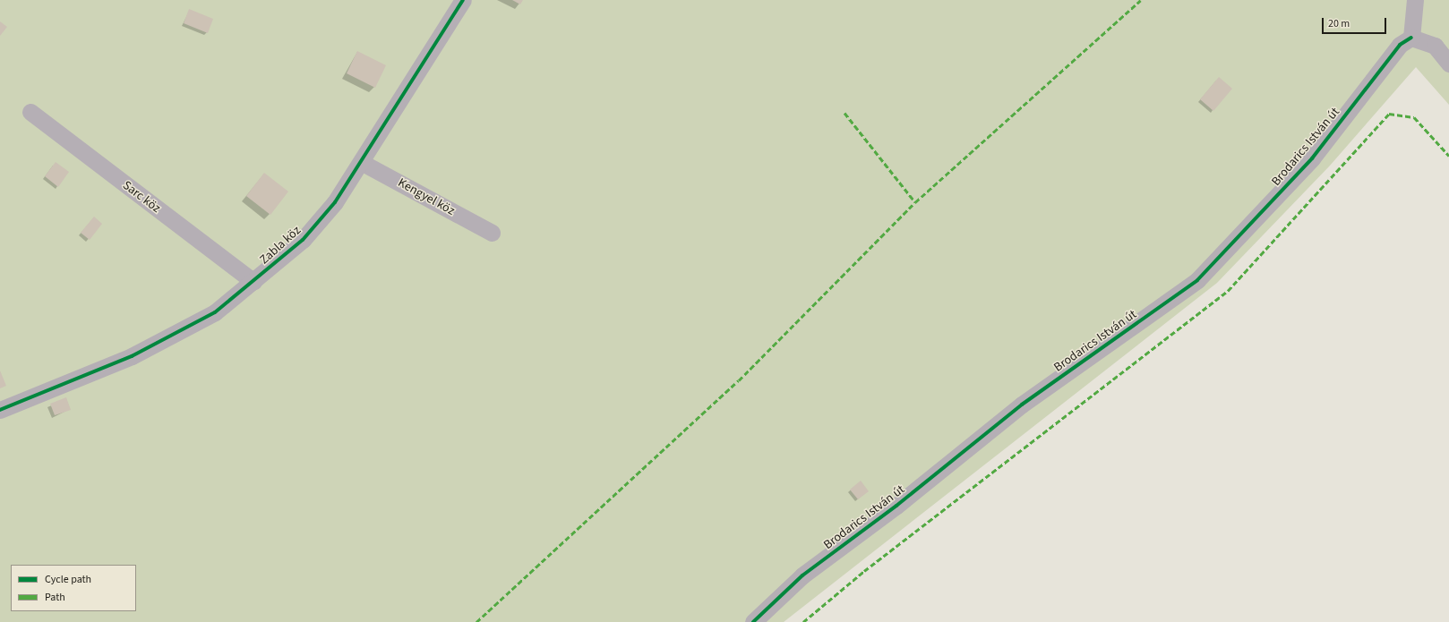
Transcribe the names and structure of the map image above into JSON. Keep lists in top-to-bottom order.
{
  "streets": {
    "street": [
      "Brodarics István út",
      "Sarc köz",
      "Kengyel köz",
      "Zabla köz"
    ]
  },
  "crossings": [
    ["Sarc köz", "Zabla köz"],
    ["Kengyel köz", "Zabla köz"]
  ],
  "legend": ["Cycle path", "Path"],
  "scale_bar": "20 m"
}
